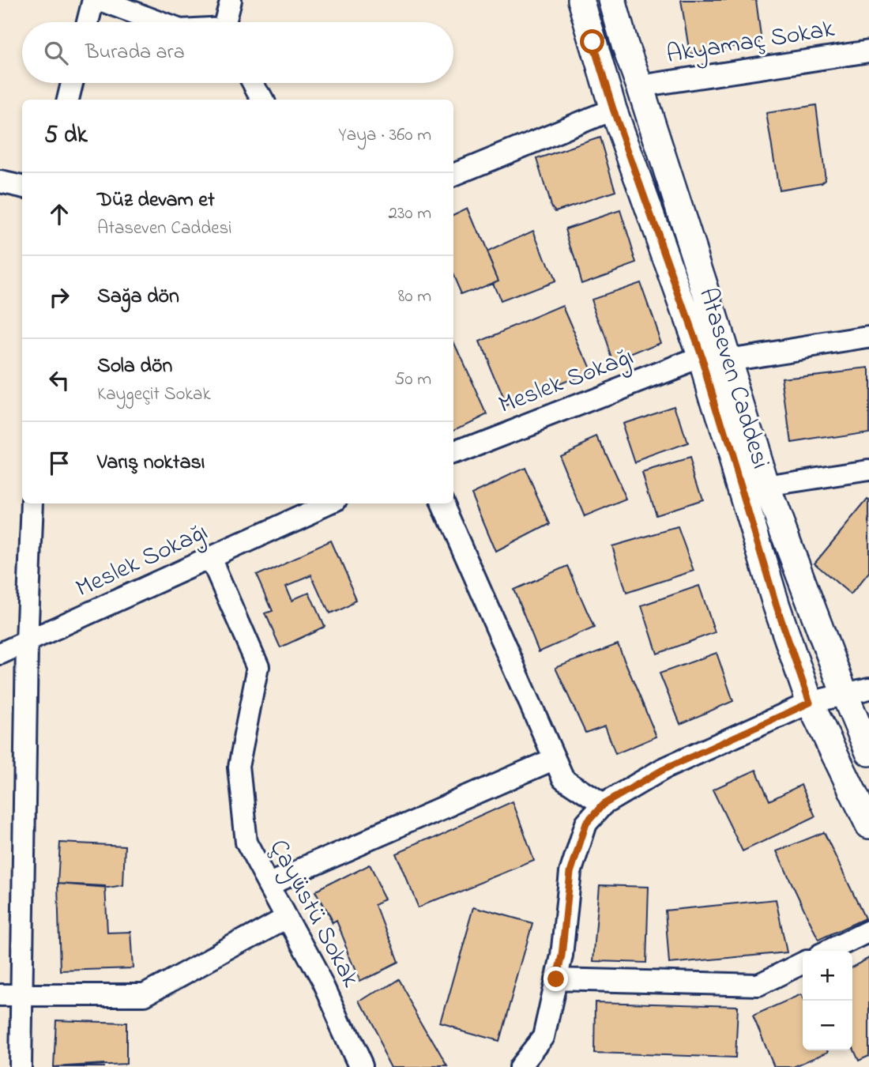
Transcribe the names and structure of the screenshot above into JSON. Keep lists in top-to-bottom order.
{
  "streets": {
    "main road": ["Ataseven Caddesi"],
    "street": ["Akyamaç Sokak", "Meslek Sokağı", "Çayüstü Sokak"]
  },
  "crossings": [
    ["Akyamaç Sokak", "Ataseven Caddesi"],
    ["Ataseven Caddesi", "Meslek Sokağı"],
    ["Meslek Sokağı", "Çayüstü Sokak"]
  ],
  "page": {
    "search": "Burada ara",
    "heading": ["5 dk", "Yaya · 360 m"],
    "list": [
      ["Düz devam et", "Ataseven Caddesi", "230 m"],
      ["Sağa dön", "80 m"],
      ["Sola dön", "Kaygeçit Sokak", "50 m"],
      "Varış noktası"
    ],
    "map_buttons": ["+", "−"]
  }
}
